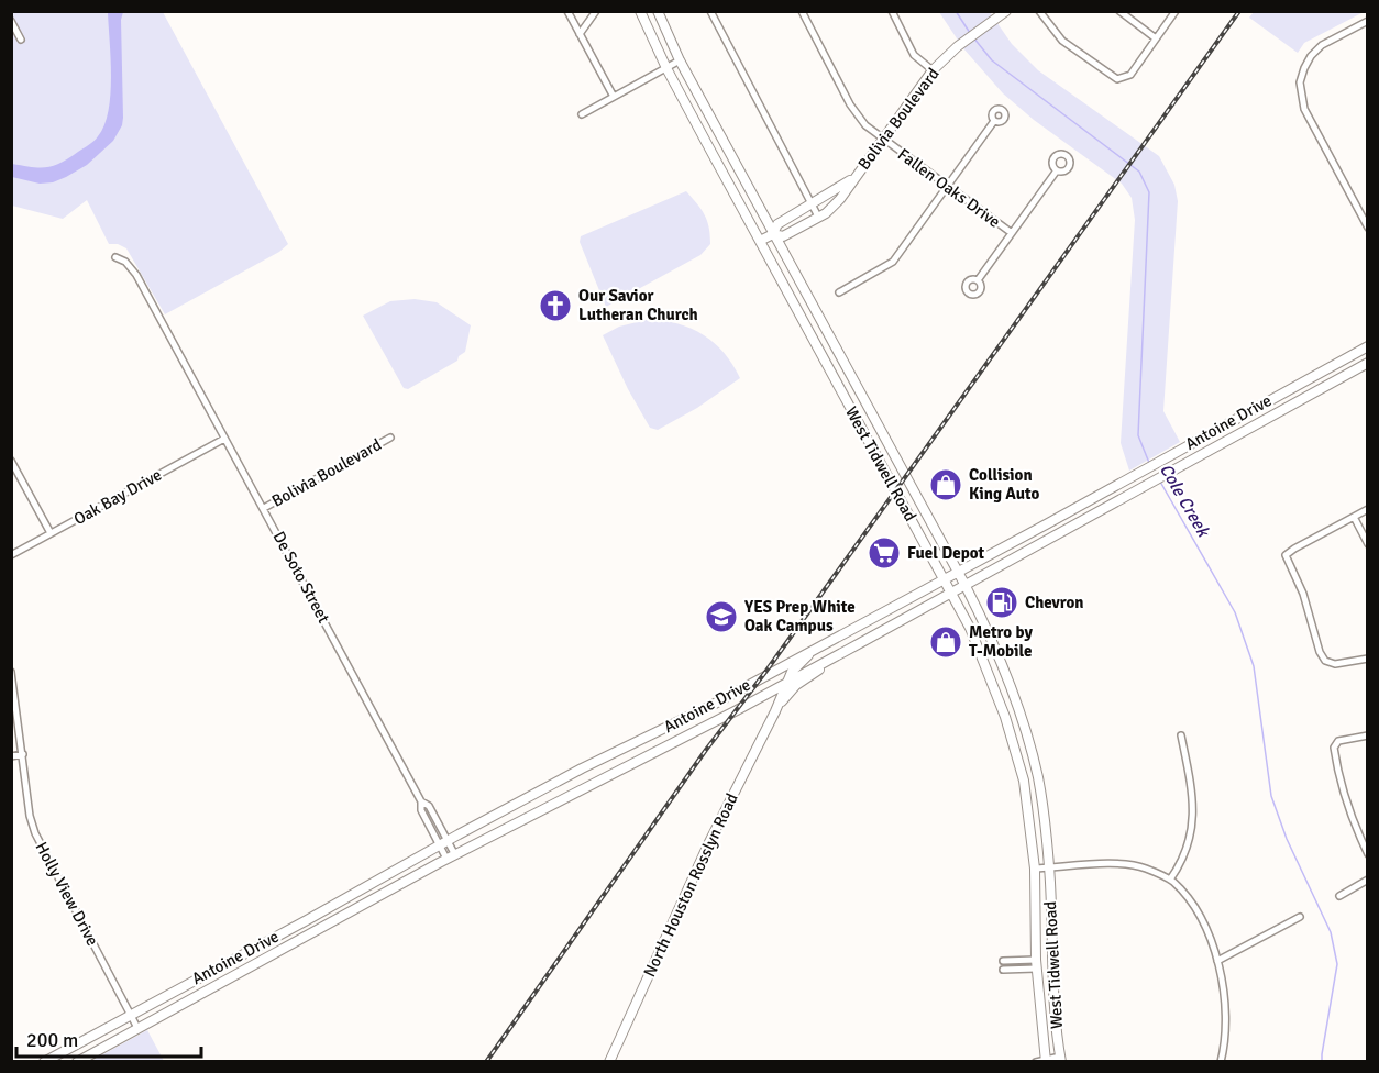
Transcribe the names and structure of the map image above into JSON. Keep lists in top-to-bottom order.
{
  "streets": {
    "main road": [
      "Bolivia Boulevard",
      "Antoine Drive",
      "West Tidwell Road",
      "North Houston Rosslyn Road"
    ],
    "street": [
      "Fallen Oaks Drive",
      "Oak Bay Drive",
      "De Soto Street",
      "Holly View Drive"
    ]
  },
  "crossings": [
    ["Bolivia Boulevard", "Fallen Oaks Drive"],
    ["Bolivia Boulevard", "West Tidwell Road"],
    ["Bolivia Boulevard", "De Soto Street"],
    ["Antoine Drive", "West Tidwell Road"],
    ["Antoine Drive", "De Soto Street"],
    ["Antoine Drive", "North Houston Rosslyn Road"],
    ["Antoine Drive", "Holly View Drive"],
    ["Oak Bay Drive", "De Soto Street"]
  ],
  "water": ["Cole Creek"],
  "places": {
    "church": ["Our Savior Lutheran Church"],
    "shop": ["Collision King Auto", "Metro by T-Mobile"],
    "supermarket": ["Fuel Depot"],
    "fuel station": ["Chevron"],
    "school or university": ["YES Prep White Oak Campus"]
  },
  "scale_bar": "200 m"
}
